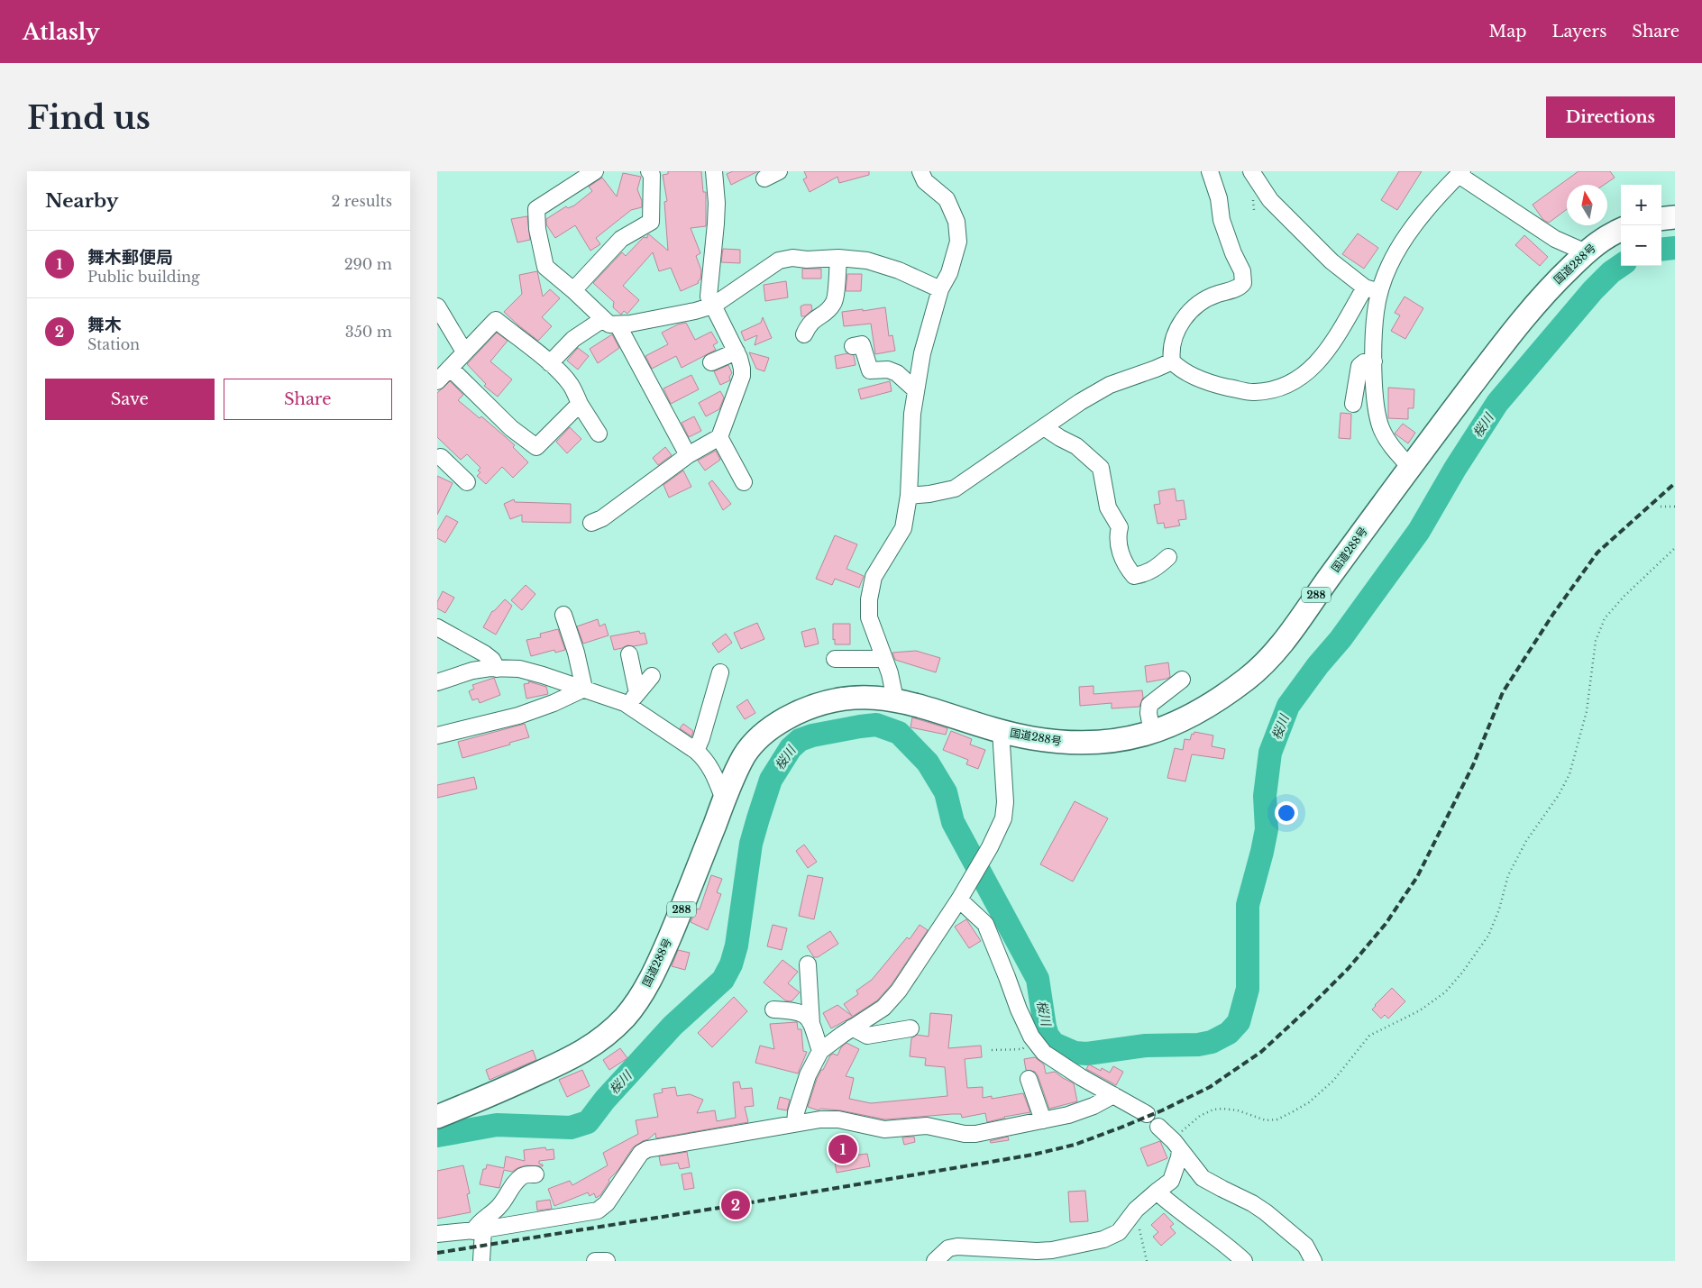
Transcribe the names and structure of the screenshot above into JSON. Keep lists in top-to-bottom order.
{
  "streets": {
    "highway": ["国道288号", "288"]
  },
  "water": ["桜川"],
  "north": "top",
  "page": {
    "header": "Atlasly",
    "nav": ["Map", "Layers", "Share"],
    "buttons": [
      "Directions",
      ["Save", "Share"]
    ],
    "title": "Find us",
    "heading": ["Nearby", "2 results"],
    "map_buttons": ["+", "−"],
    "list": [
      {
        "mark": "1",
        "name": "舞木郵便局",
        "note": "Public building",
        "value": "290 m"
      },
      {
        "mark": "2",
        "name": "舞木",
        "note": "Station",
        "value": "350 m"
      }
    ],
    "pins": ["1", "2"]
  }
}
